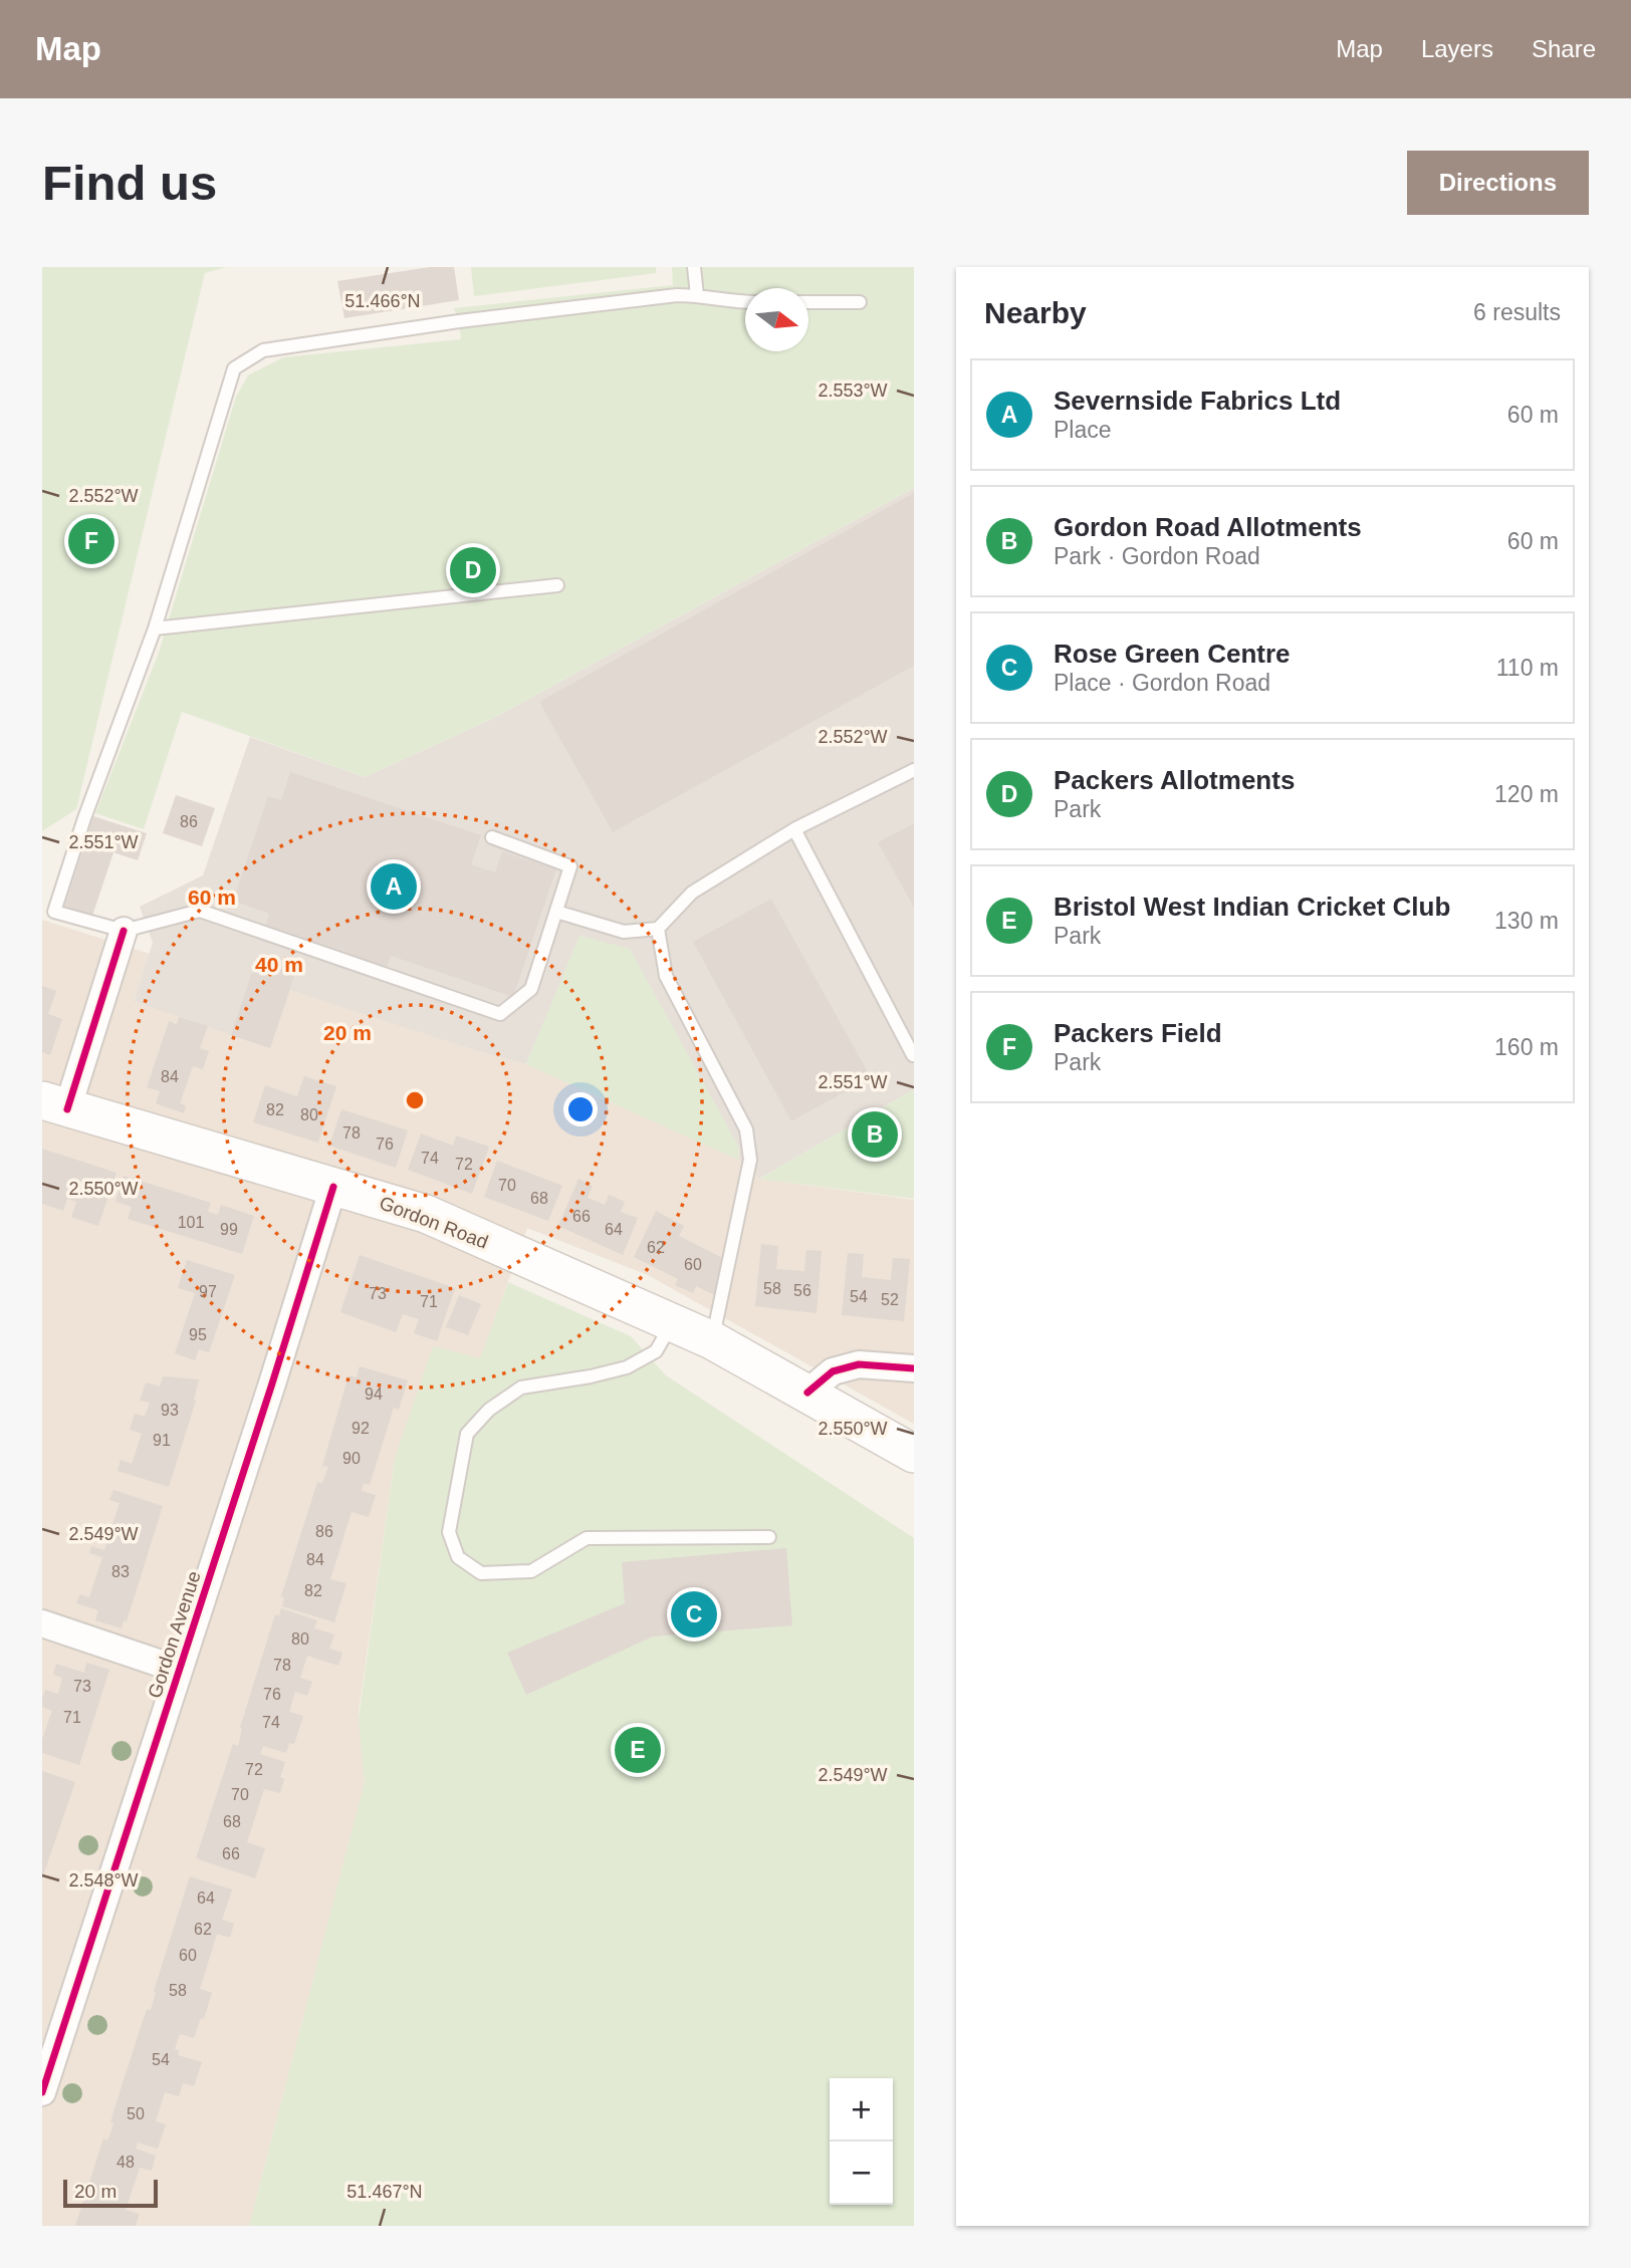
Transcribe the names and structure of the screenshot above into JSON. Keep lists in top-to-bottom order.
{
  "streets": {
    "main road": ["Gordon Road"],
    "street": ["Gordon Avenue"]
  },
  "crossings": [
    ["Gordon Road", "Gordon Avenue"]
  ],
  "house_numbers": [
    "86",
    "84",
    "82",
    "80",
    "78",
    "76",
    "74",
    "72",
    "70",
    "68",
    "66",
    "101",
    "99",
    "64",
    "62",
    "60",
    "58",
    "56",
    "97",
    "73",
    "54",
    "52",
    "71",
    "95",
    "94",
    "93",
    "92",
    "91",
    "90",
    "86",
    "84",
    "83",
    "82",
    "80",
    "78",
    "73",
    "76",
    "71",
    "74",
    "72",
    "70",
    "68",
    "66",
    "64",
    "62",
    "60",
    "58",
    "54",
    "50",
    "48"
  ],
  "scale_bar": "20 m",
  "north": "right",
  "page": {
    "header": "Map",
    "nav": ["Map", "Layers", "Share"],
    "buttons": "Directions",
    "title": "Find us",
    "heading": ["Nearby", "6 results"],
    "list": [
      {
        "mark": "A",
        "name": "Severnside Fabrics Ltd",
        "note": "Place",
        "value": "60 m"
      },
      {
        "mark": "B",
        "name": "Gordon Road Allotments",
        "note": "Park · Gordon Road",
        "value": "60 m"
      },
      {
        "mark": "C",
        "name": "Rose Green Centre",
        "note": "Place · Gordon Road",
        "value": "110 m"
      },
      {
        "mark": "D",
        "name": "Packers Allotments",
        "note": "Park",
        "value": "120 m"
      },
      {
        "mark": "E",
        "name": "Bristol West Indian Cricket Club",
        "note": "Park",
        "value": "130 m"
      },
      {
        "mark": "F",
        "name": "Packers Field",
        "note": "Park",
        "value": "160 m"
      }
    ],
    "pins": [
      "F",
      "D",
      "A",
      "B",
      "C",
      "E"
    ],
    "map_buttons": ["+", "−"],
    "scale": "20 m"
  },
  "coordinates": [
    "51.466°N",
    "2.553°W",
    "2.552°W",
    "2.551°W",
    "2.550°W",
    "2.549°W",
    "2.548°W",
    "51.467°N"
  ],
  "rings": ["60 m", "40 m", "20 m"]
}
